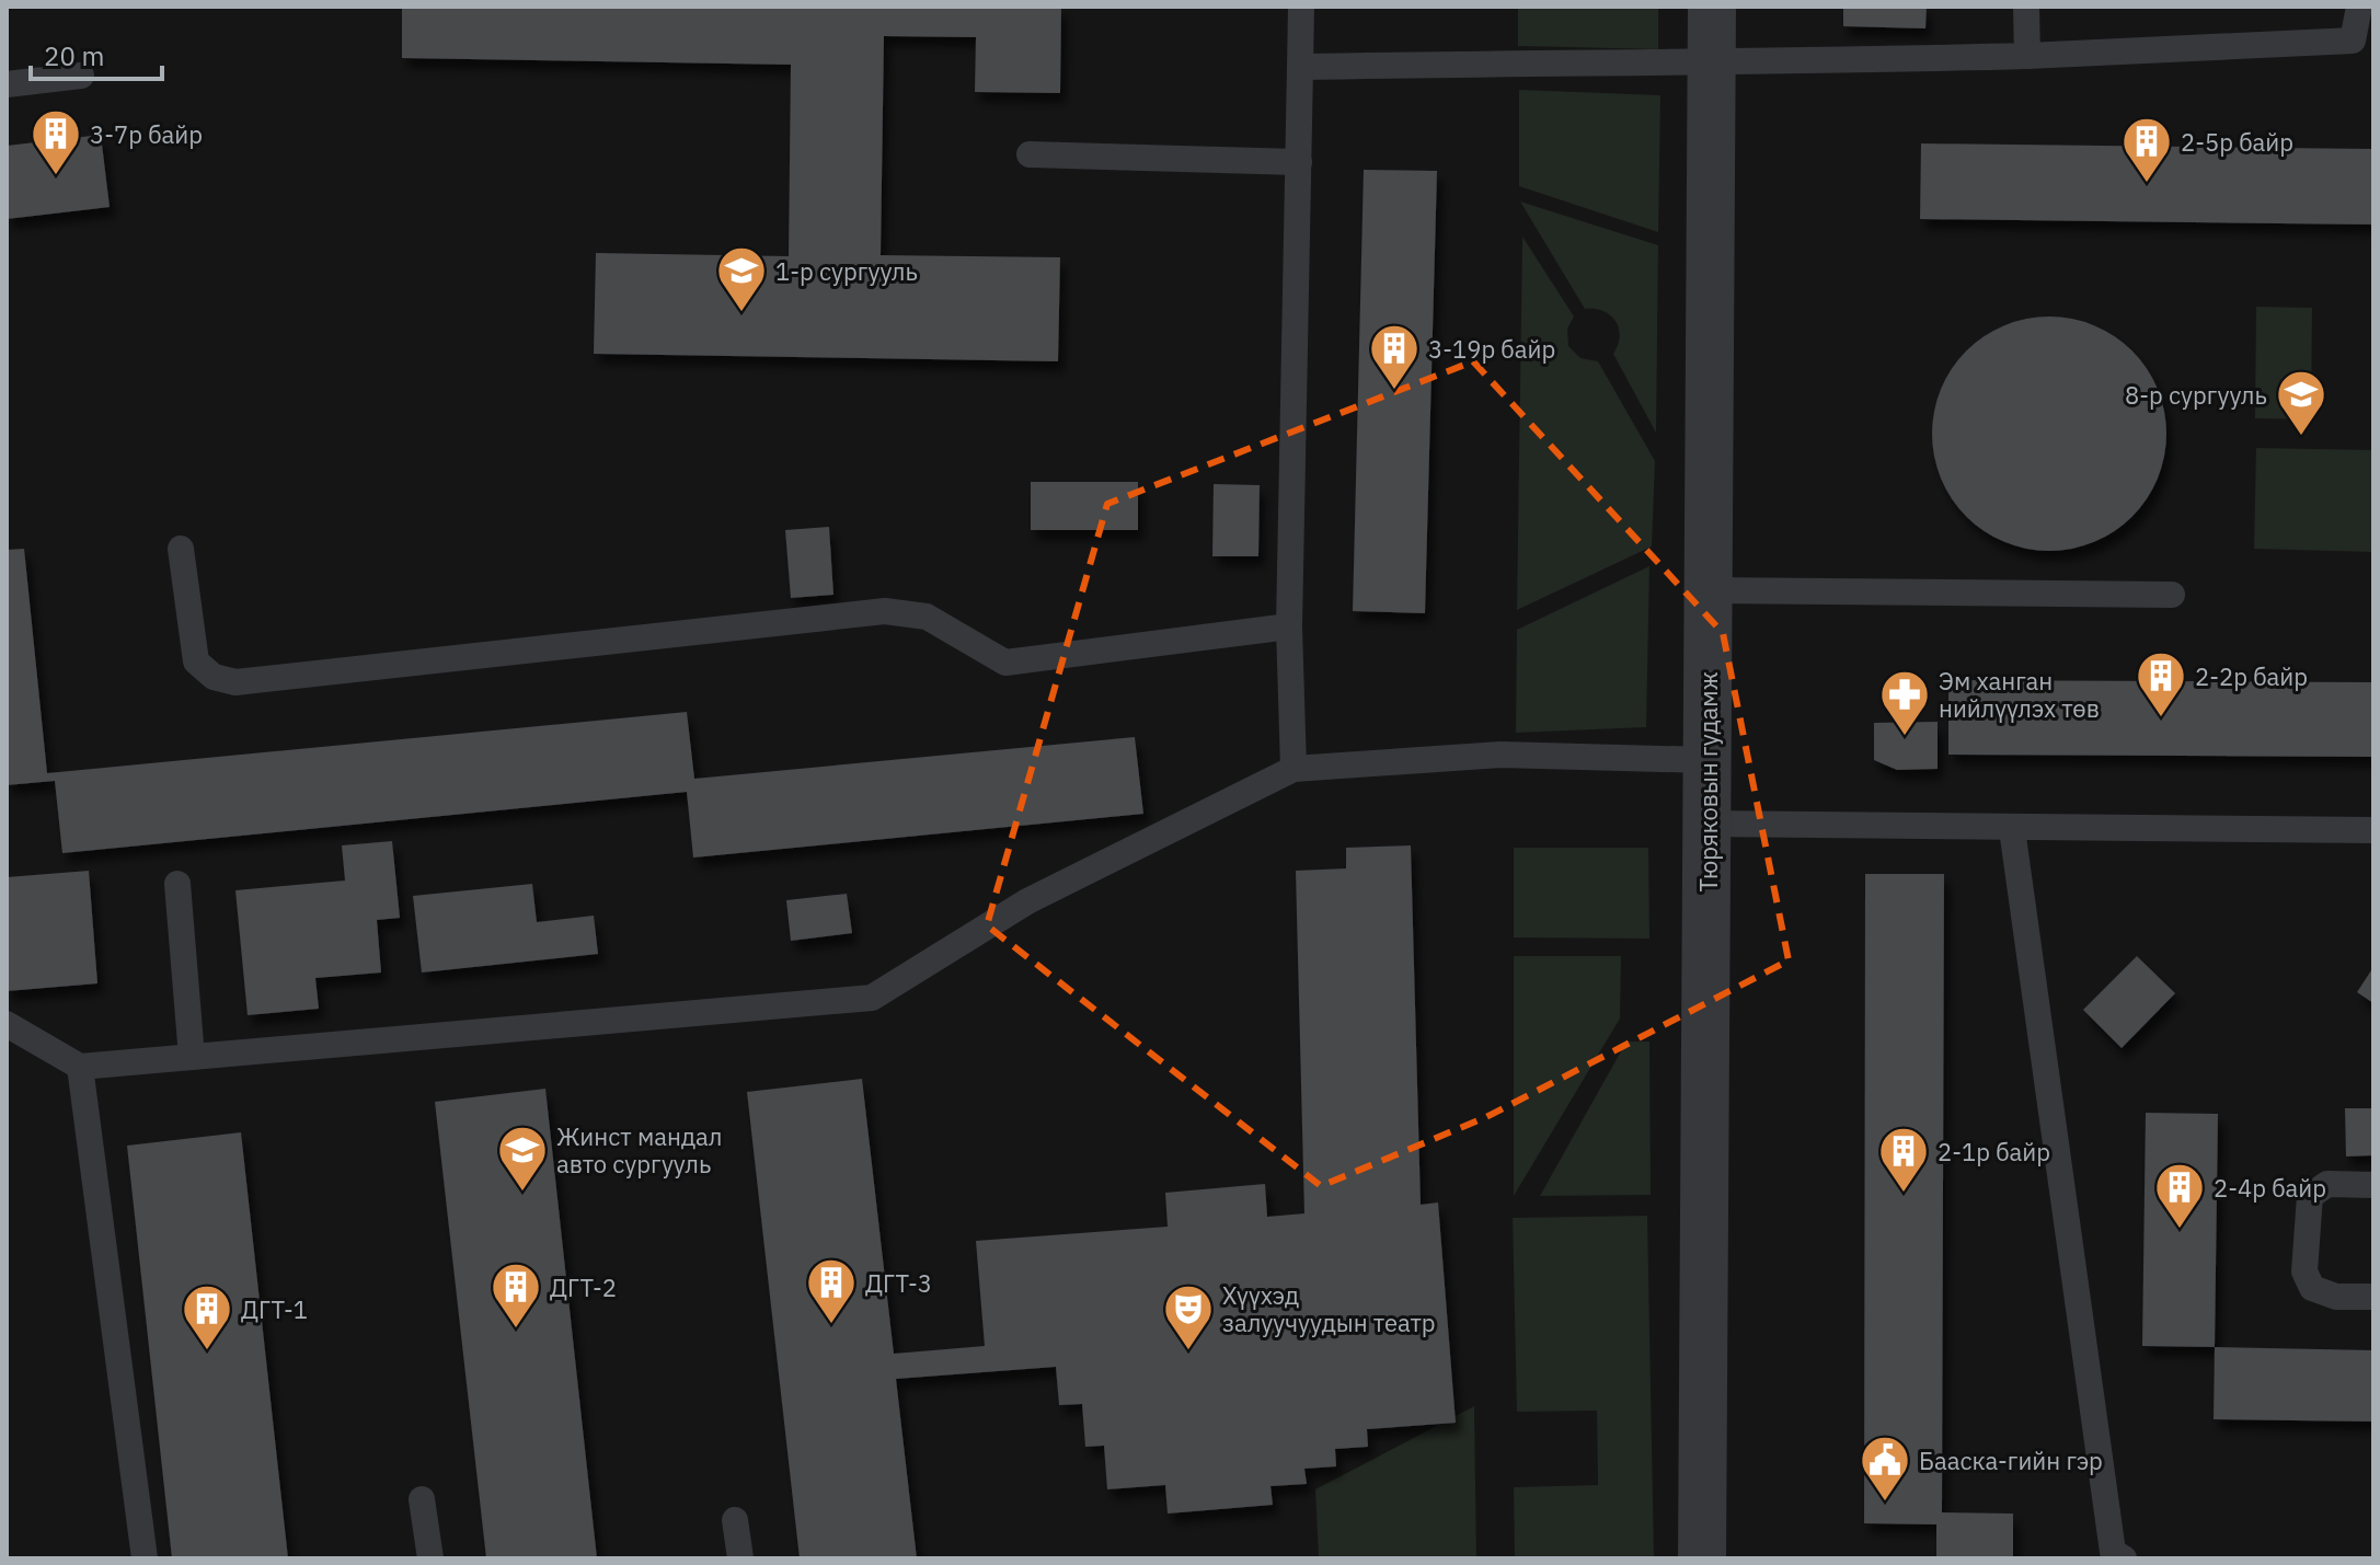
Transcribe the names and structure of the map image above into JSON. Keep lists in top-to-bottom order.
{
  "streets": {
    "street": ["Тюряковын гудамж"]
  },
  "places": {
    "building": [
      "3-7р байр",
      "2-5р байр",
      "3-19р байр",
      "2-2р байр",
      "2-1р байр",
      "2-4р байр",
      "ДГТ-3",
      "ДГТ-2",
      "ДГТ-1"
    ],
    "school or university": ["1-р сургууль", "8-р сургууль", "Жинст мандал авто сургууль"],
    "pharmacy": ["Эм ханган нийлүүлэх төв"],
    "theatre": ["Хүүхэд залуучуудын театр"],
    "public building": ["Бааска-гийн гэр"]
  },
  "scale_bar": "20 m"
}
